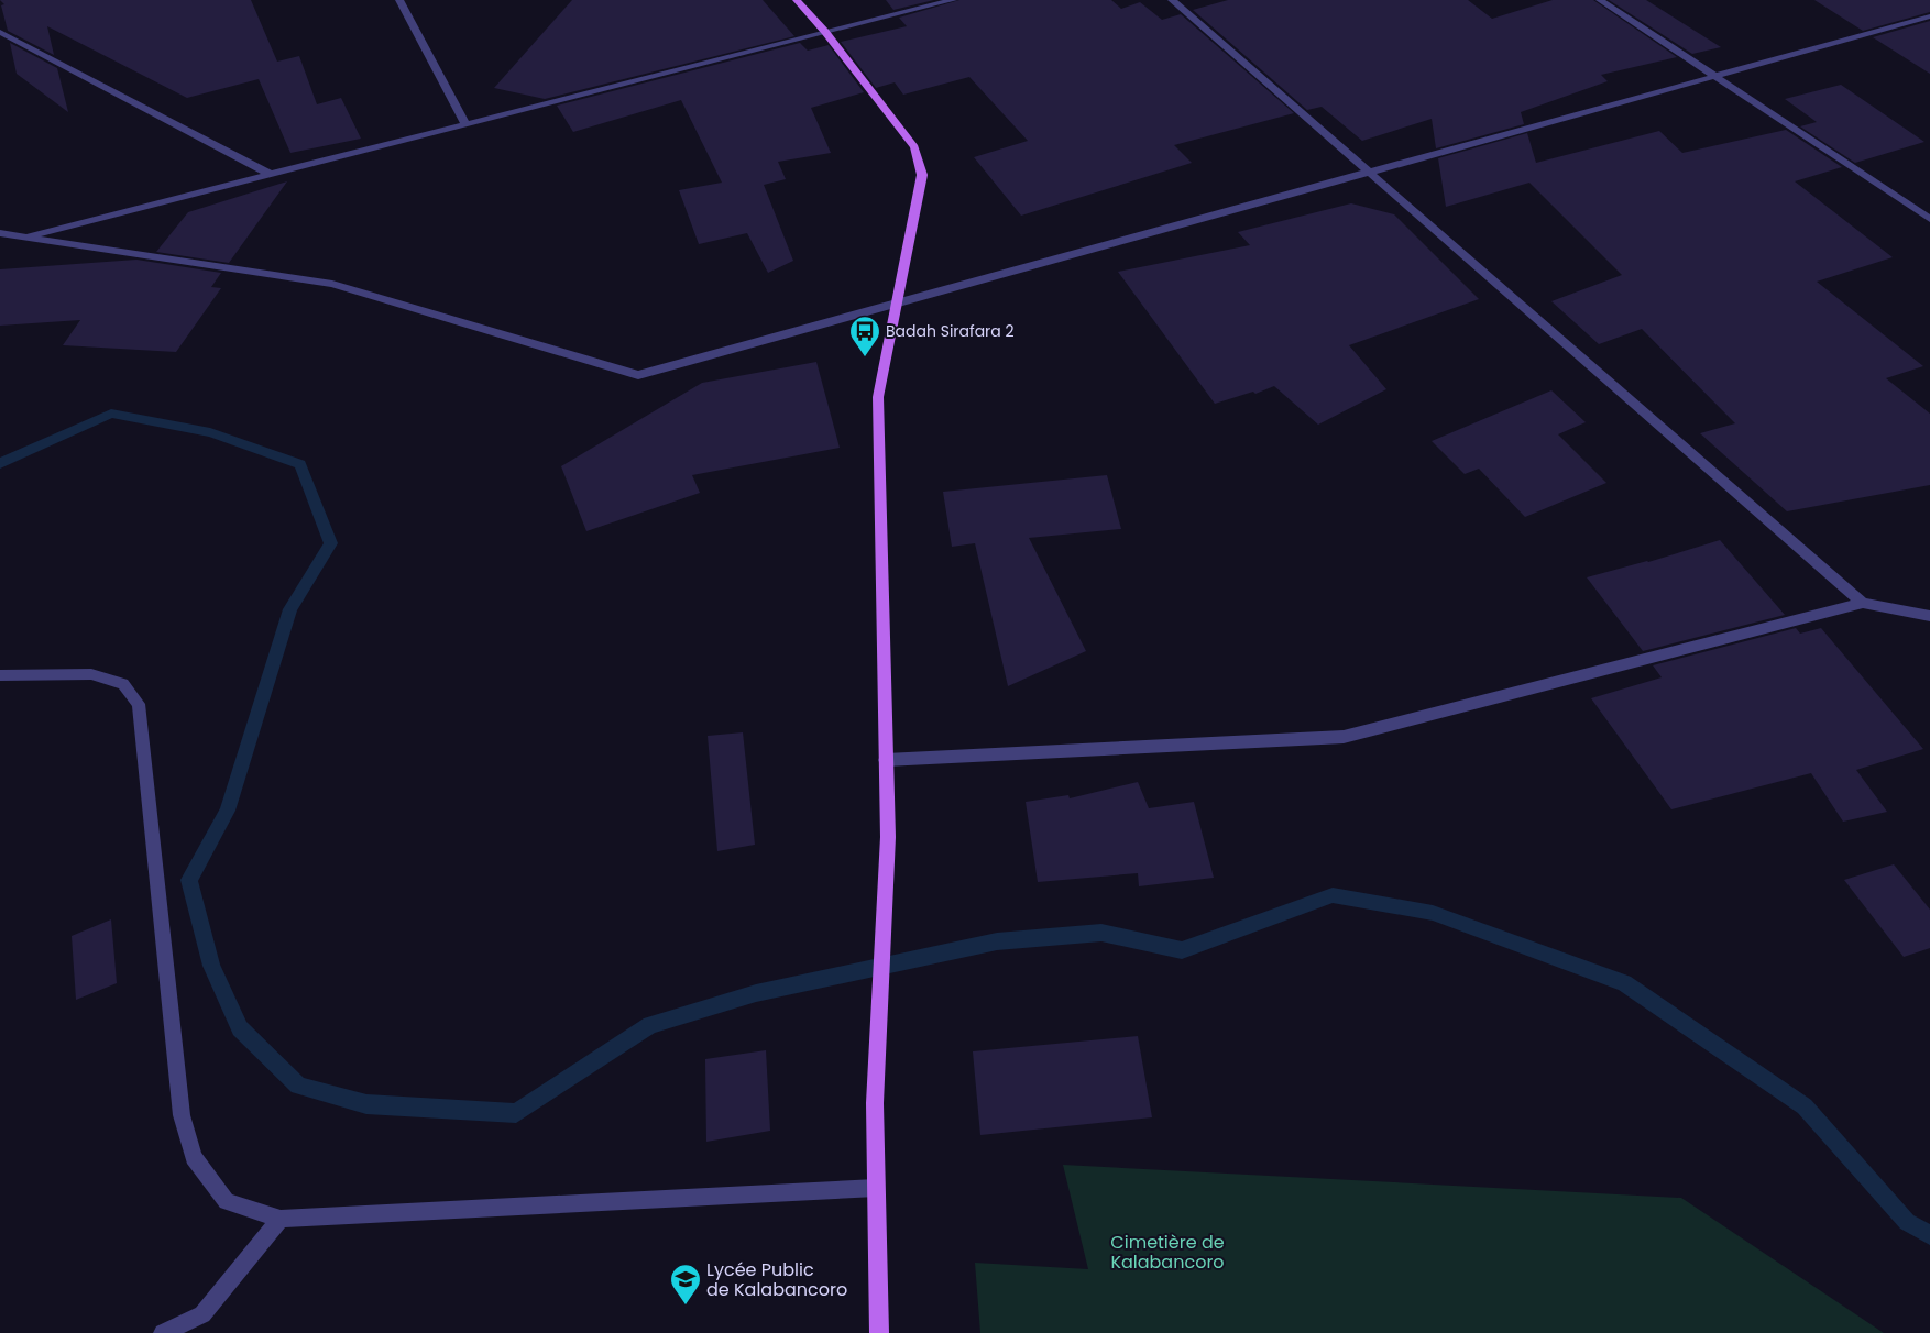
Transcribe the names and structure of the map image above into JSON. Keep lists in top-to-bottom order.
{
  "parks": ["Cimetière de Kalabancoro"],
  "places": {
    "bus stop": ["Badah Sirafara 2"],
    "school or university": ["Lycée Public de Kalabancoro"]
  }
}
